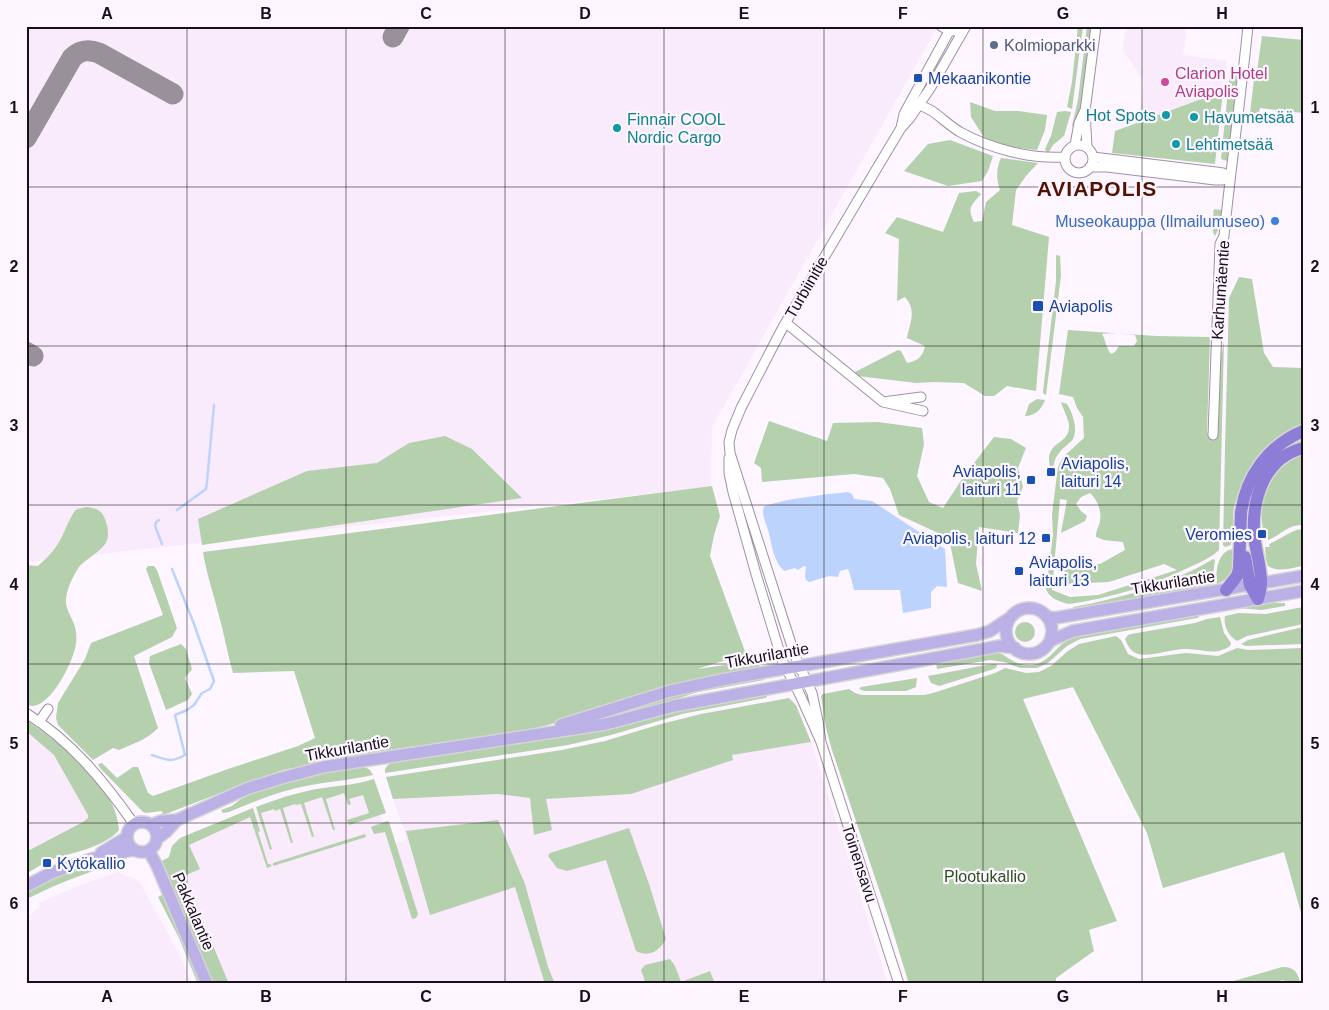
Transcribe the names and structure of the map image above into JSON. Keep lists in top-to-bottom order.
{
  "streets": {
    "main road": ["Tikkurilantie", "Pakkalantie"],
    "street": ["Turbiinitie", "Karhumäentie", "Toinensavu"]
  },
  "crossings": [
    ["Turbiinitie", "Tikkurilantie"],
    ["Turbiinitie", "Toinensavu"],
    ["Tikkurilantie", "Toinensavu"],
    ["Tikkurilantie", "Pakkalantie"]
  ],
  "districts": ["AVIAPOLIS"],
  "parks": ["Plootukallio"],
  "places": {
    "other": [
      "Kolmioparkki",
      "Clarion Hotel Aviapolis",
      "Hot Spots",
      "Havumetsää",
      "Finnair COOL Nordic Cargo",
      "Lehtimetsää",
      "Museokauppa (Ilmailumuseo)"
    ],
    "transit": [
      "Mekaanikontie",
      "Aviapolis",
      "Aviapolis, laituri 14",
      "Aviapolis, laituri 11",
      "Veromies",
      "Aviapolis, laituri 12",
      "Aviapolis, laituri 13",
      "Kytökallio"
    ]
  },
  "grid": {
    "columns": [
      "A",
      "B",
      "C",
      "D",
      "E",
      "F",
      "G",
      "H"
    ],
    "rows": [
      "1",
      "2",
      "3",
      "4",
      "5",
      "6"
    ]
  }
}
